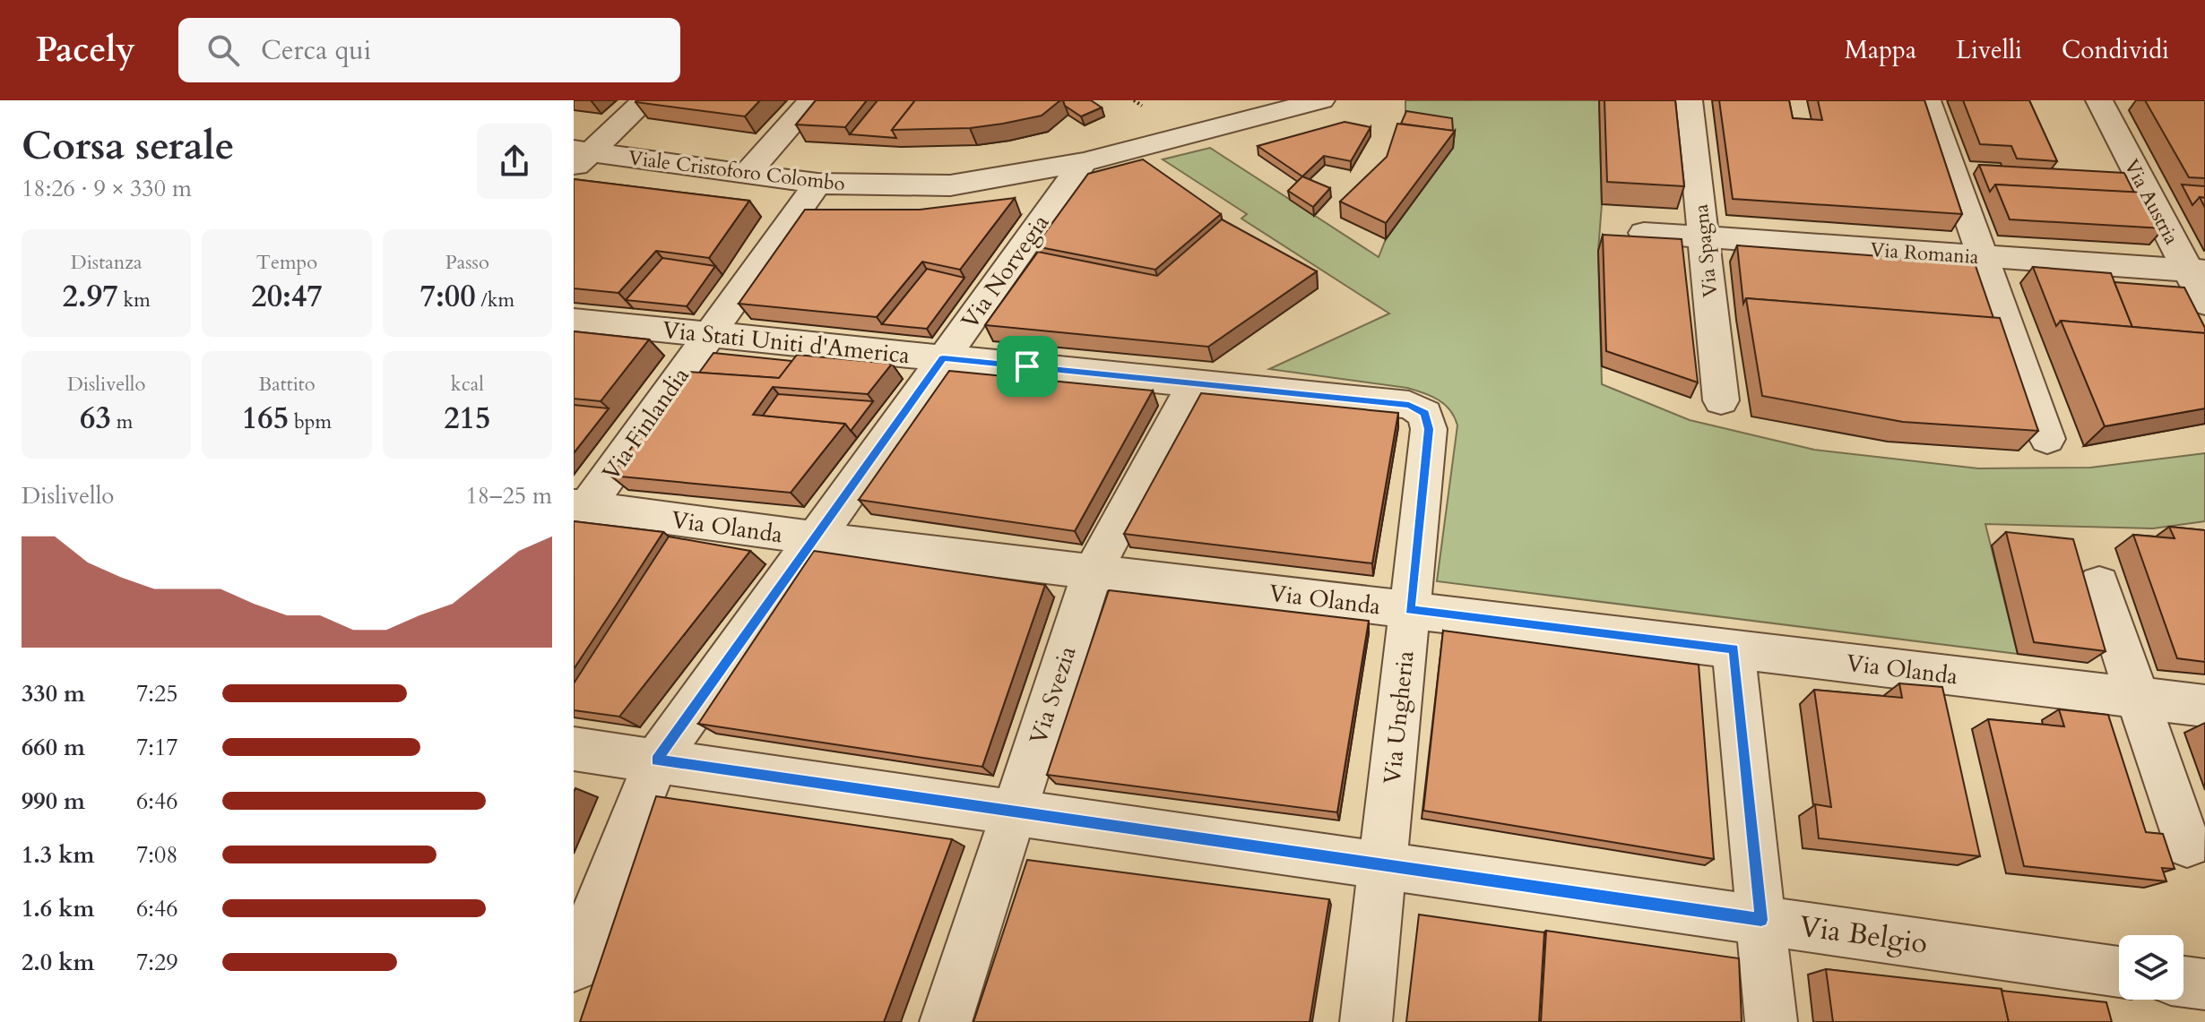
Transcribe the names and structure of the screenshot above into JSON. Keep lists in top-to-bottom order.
{
  "streets": {
    "street": [
      "Viale Cristoforo Colombo",
      "Via Austria",
      "Via Spagna",
      "Via Romania",
      "Via Norvegia",
      "Via Stati Uniti d'America",
      "Via Finlandia",
      "Via Olanda",
      "Via Svezia",
      "Via Ungheria",
      "Via Belgio"
    ]
  },
  "crossings": [
    ["Viale Cristoforo Colombo", "Via Norvegia"],
    ["Viale Cristoforo Colombo", "Via Finlandia"],
    ["Via Austria", "Via Romania"],
    ["Via Spagna", "Via Romania"],
    ["Via Norvegia", "Via Stati Uniti d'America"],
    ["Via Norvegia", "Via Olanda"],
    ["Via Norvegia", "Via Belgio"],
    ["Via Stati Uniti d'America", "Via Finlandia"],
    ["Via Stati Uniti d'America", "Via Svezia"],
    ["Via Stati Uniti d'America", "Via Ungheria"],
    ["Via Finlandia", "Via Olanda"],
    ["Via Olanda", "Via Svezia"],
    ["Via Olanda", "Via Ungheria"],
    ["Via Svezia", "Via Belgio"],
    ["Via Ungheria", "Via Belgio"]
  ],
  "page": {
    "header": "Pacely",
    "search": "Cerca qui",
    "nav": ["Mappa", "Livelli", "Condividi"],
    "heading": ["Corsa serale", "18:26 · 9 × 330 m"],
    "stats": [
      ["Distanza", "2.97 km"],
      ["Tempo", "20:47"],
      ["Passo", "7:00 /km"],
      ["Dislivello", "63 m"],
      ["Battito", "165 bpm"],
      ["kcal", "215"]
    ],
    "chart": ["Dislivello", "18–25 m"],
    "list": [
      {
        "name": "330 m",
        "note": "7:25"
      },
      {
        "name": "660 m",
        "note": "7:17"
      },
      {
        "name": "990 m",
        "note": "6:46"
      },
      {
        "name": "1.3 km",
        "note": "7:08"
      },
      {
        "name": "1.6 km",
        "note": "6:46"
      },
      {
        "name": "2.0 km",
        "note": "7:29"
      }
    ]
  }
}
